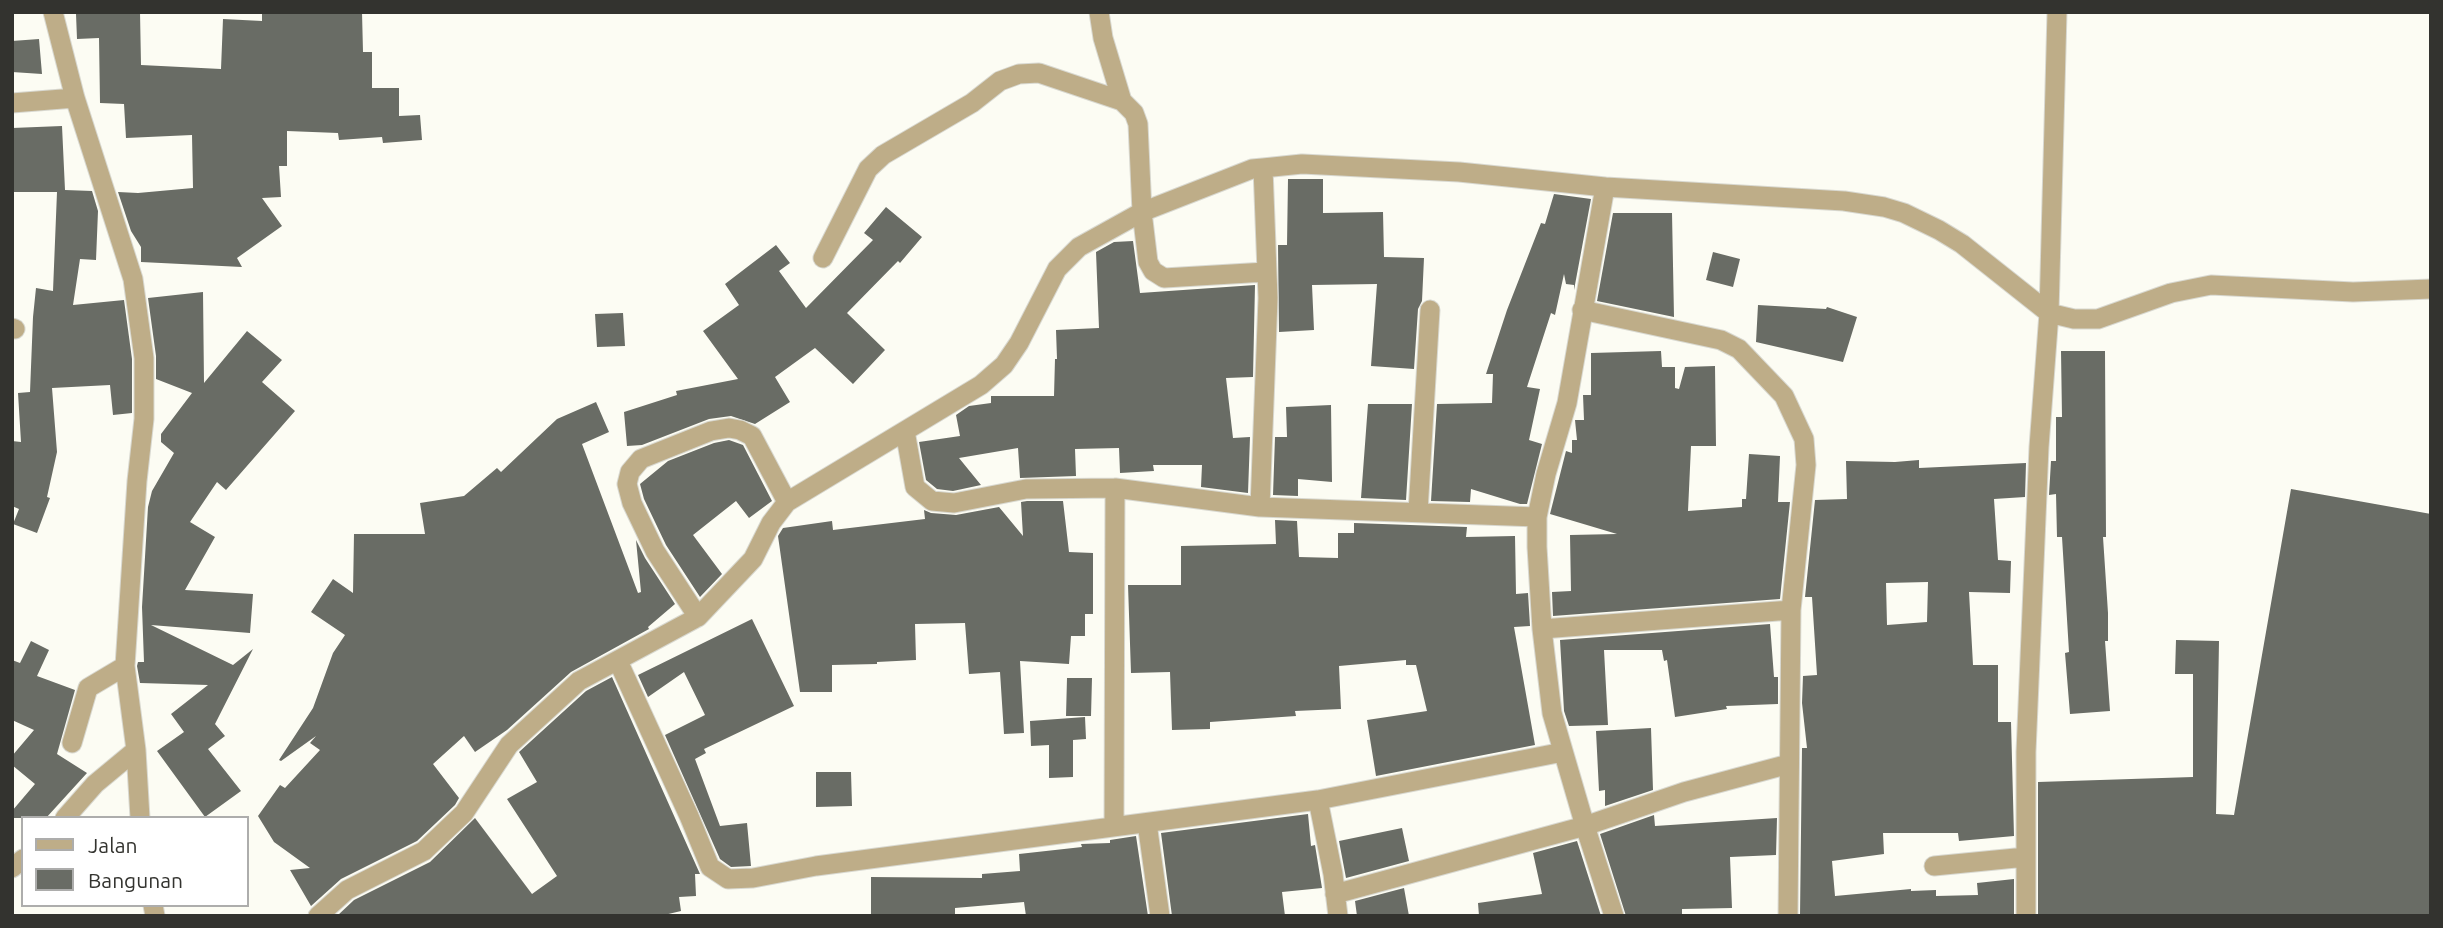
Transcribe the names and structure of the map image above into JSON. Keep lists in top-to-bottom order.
{
  "legend": ["Jalan", "Bangunan"]
}
